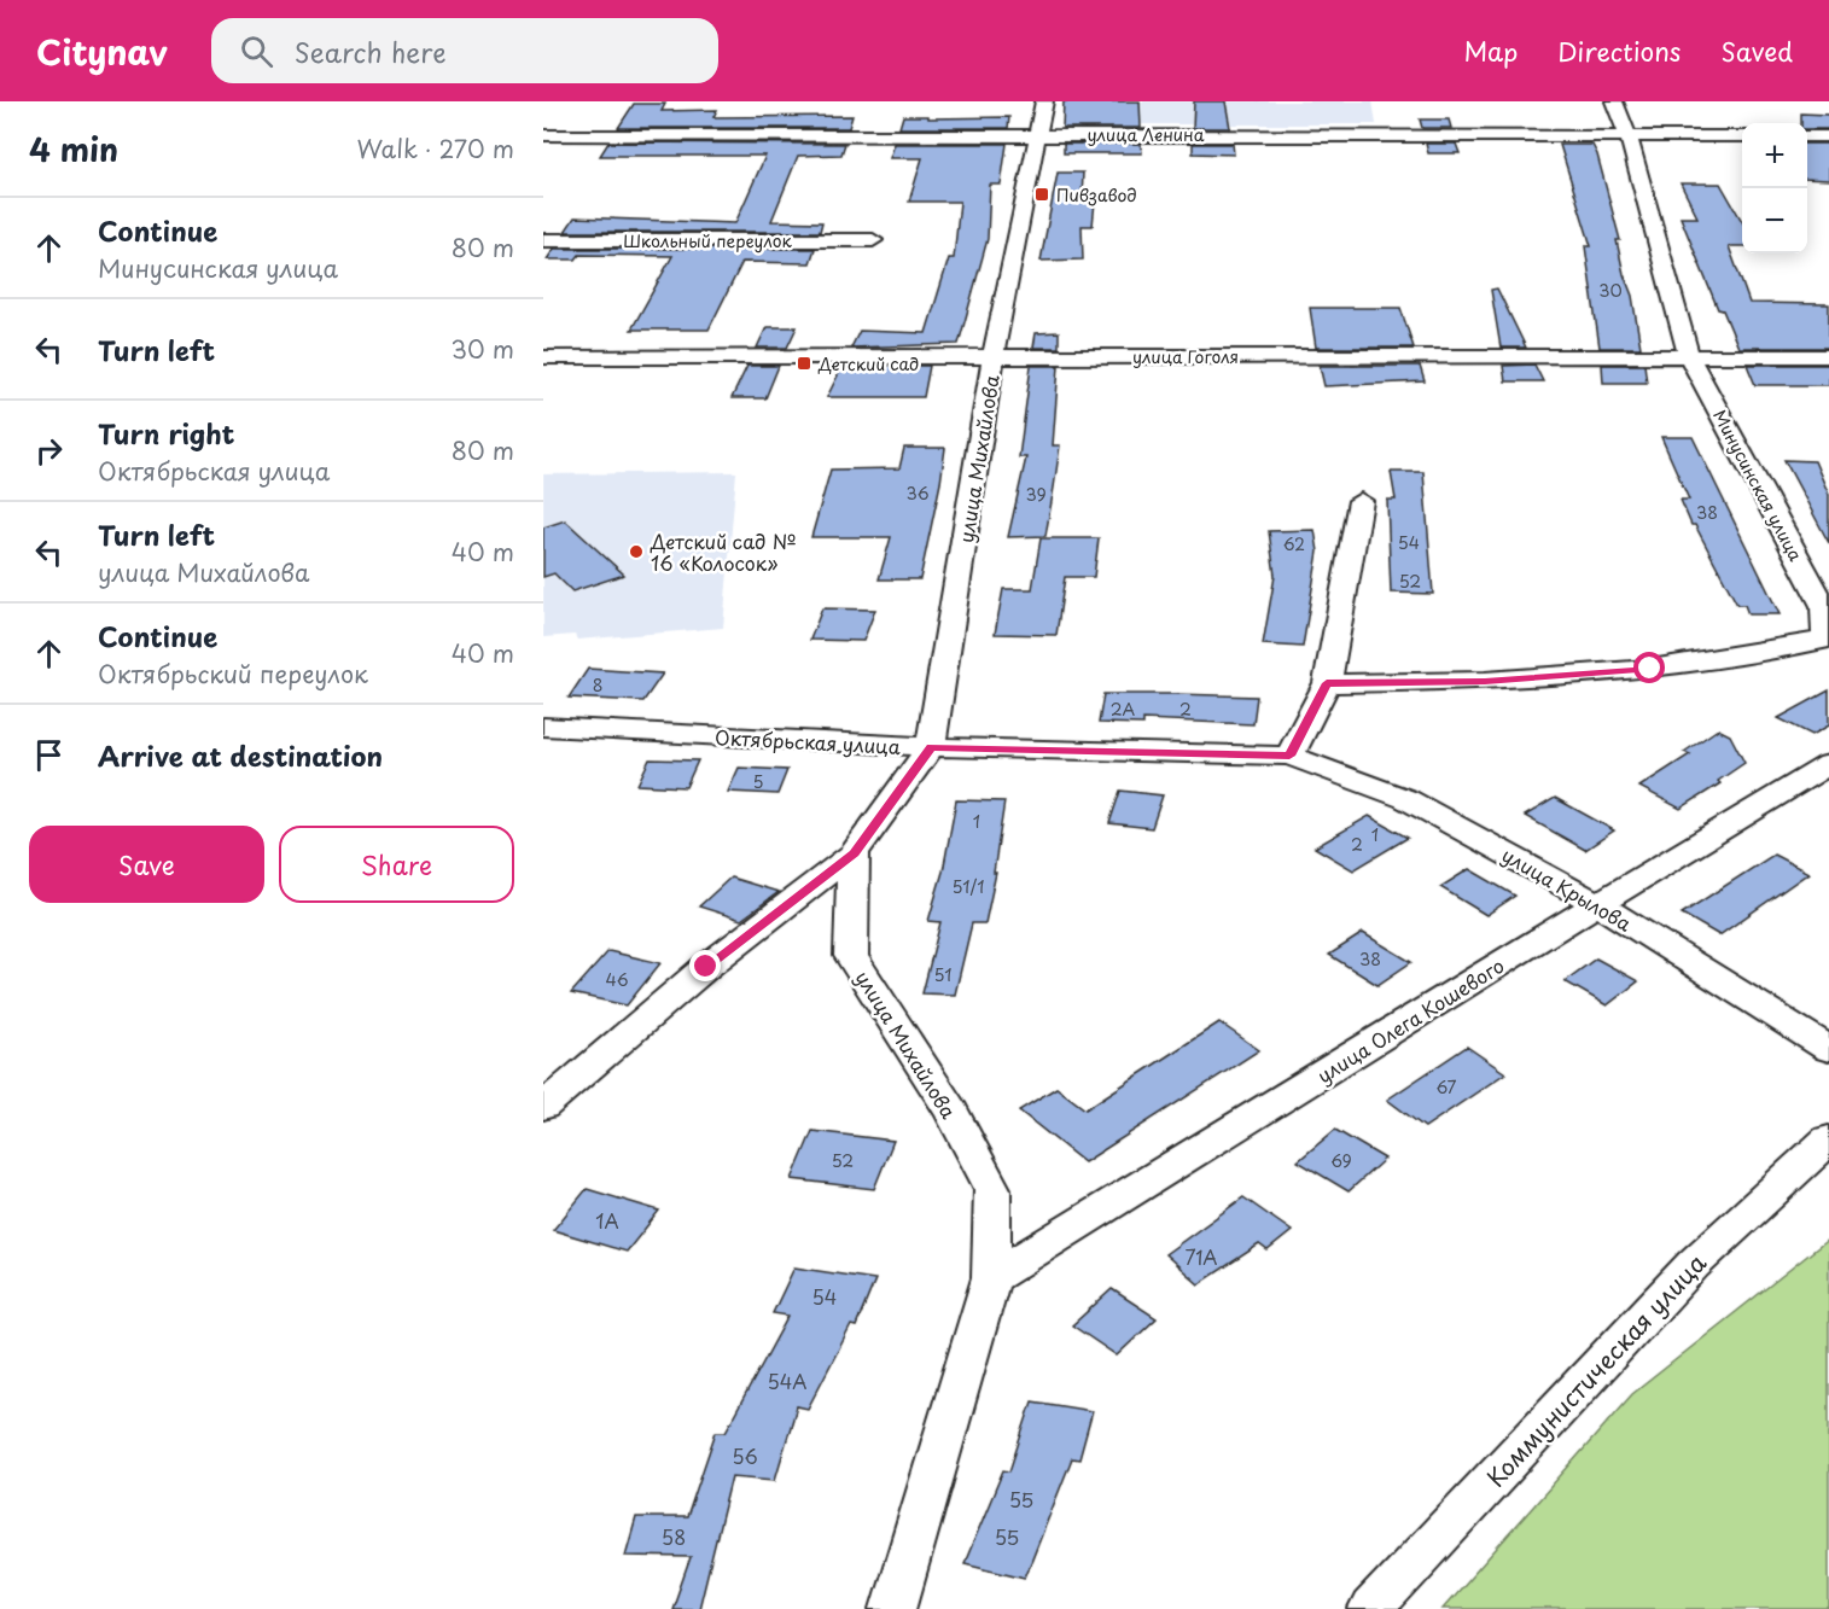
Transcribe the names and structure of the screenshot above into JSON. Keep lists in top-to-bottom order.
{
  "streets": {
    "street": [
      "улица Ленина",
      "Школьный переулок",
      "улица Гоголя",
      "улица Михайлова",
      "Минусинская улица",
      "Октябрьская улица",
      "улица Крылова",
      "улица Олега Кошевого",
      "Коммунистическая улица"
    ]
  },
  "crossings": [
    ["улица Ленина", "улица Михайлова"],
    ["улица Ленина", "Минусинская улица"],
    ["улица Гоголя", "улица Михайлова"],
    ["улица Гоголя", "Минусинская улица"],
    ["улица Михайлова", "Октябрьская улица"],
    ["улица Михайлова", "улица Олега Кошевого"],
    ["Октябрьская улица", "улица Крылова"],
    ["улица Крылова", "улица Олега Кошевого"]
  ],
  "places": {
    "transit": ["Пивзавод", "Детский сад"],
    "other": ["Детский сад № 16 «Колосок»"]
  },
  "house_numbers": [
    "30",
    "36",
    "39",
    "38",
    "54",
    "62",
    "52",
    "8",
    "2А",
    "2",
    "5",
    "1",
    "1",
    "2",
    "51/1",
    "38",
    "51",
    "46",
    "67",
    "52",
    "69",
    "1А",
    "71А",
    "54",
    "54А",
    "56",
    "55",
    "58",
    "55"
  ],
  "page": {
    "header": "Citynav",
    "search": "Search here",
    "nav": ["Map", "Directions", "Saved"],
    "heading": ["4 min", "Walk · 270 m"],
    "map_buttons": ["+", "−"],
    "list": [
      ["Continue", "Минусинская улица", "80 m"],
      ["Turn left", "30 m"],
      ["Turn right", "Октябрьская улица", "80 m"],
      ["Turn left", "улица Михайлова", "40 m"],
      ["Continue", "Октябрьский переулок", "40 m"],
      "Arrive at destination"
    ],
    "buttons": ["Save", "Share"]
  }
}
